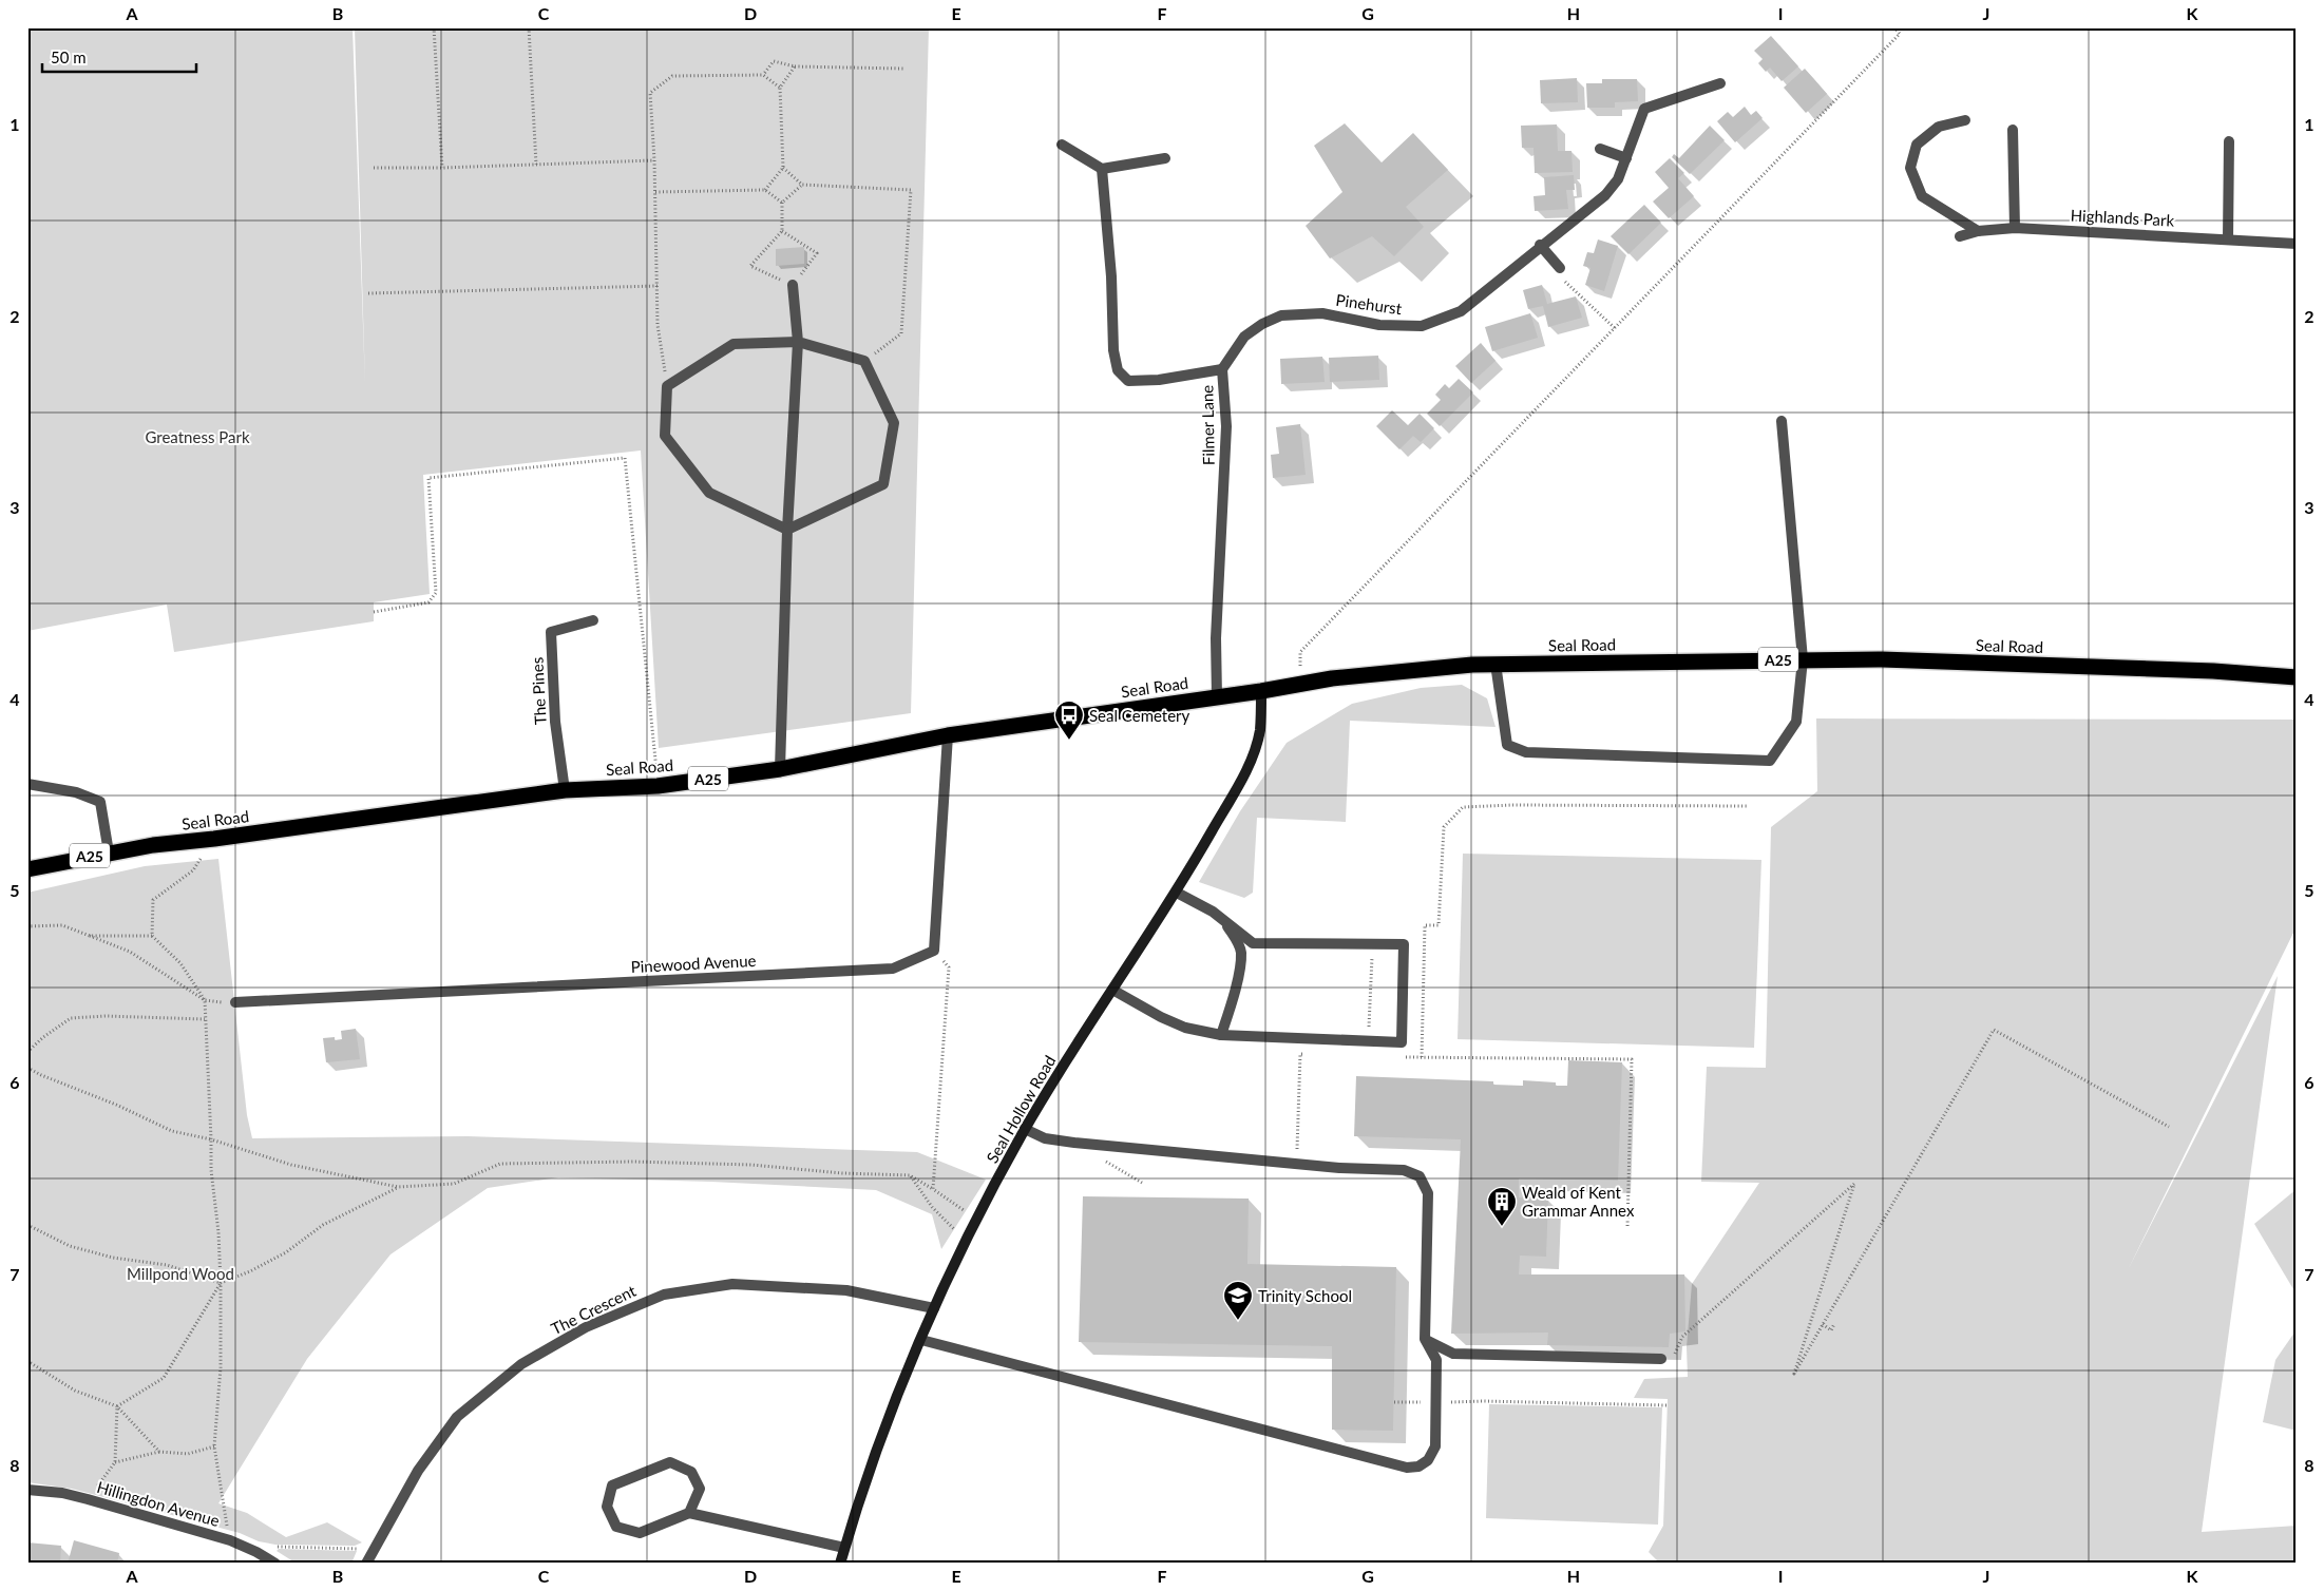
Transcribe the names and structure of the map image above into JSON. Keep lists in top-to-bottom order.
{
  "streets": {
    "highway": ["Seal Road", "A25"],
    "main road": ["Seal Hollow Road"],
    "street": [
      "Highlands Park",
      "Pinehurst",
      "Filmer Lane",
      "The Pines",
      "Pinewood Avenue",
      "The Crescent",
      "Hillingdon Avenue"
    ]
  },
  "crossings": [
    ["Pinehurst", "Filmer Lane"],
    ["Filmer Lane", "Seal Road"],
    ["Seal Road", "The Pines"],
    ["Seal Road", "Seal Hollow Road"],
    ["Seal Hollow Road", "The Crescent"]
  ],
  "parks": ["Greatness Park", "Millpond Wood"],
  "places": {
    "bus stop": ["Seal Cemetery"],
    "building": ["Weald of Kent Grammar Annex"],
    "school or university": ["Trinity School"]
  },
  "scale_bar": "50 m",
  "grid": {
    "columns": [
      "A",
      "B",
      "C",
      "D",
      "E",
      "F",
      "G",
      "H",
      "I",
      "J",
      "K"
    ],
    "rows": [
      "1",
      "2",
      "3",
      "4",
      "5",
      "6",
      "7",
      "8"
    ]
  }
}
